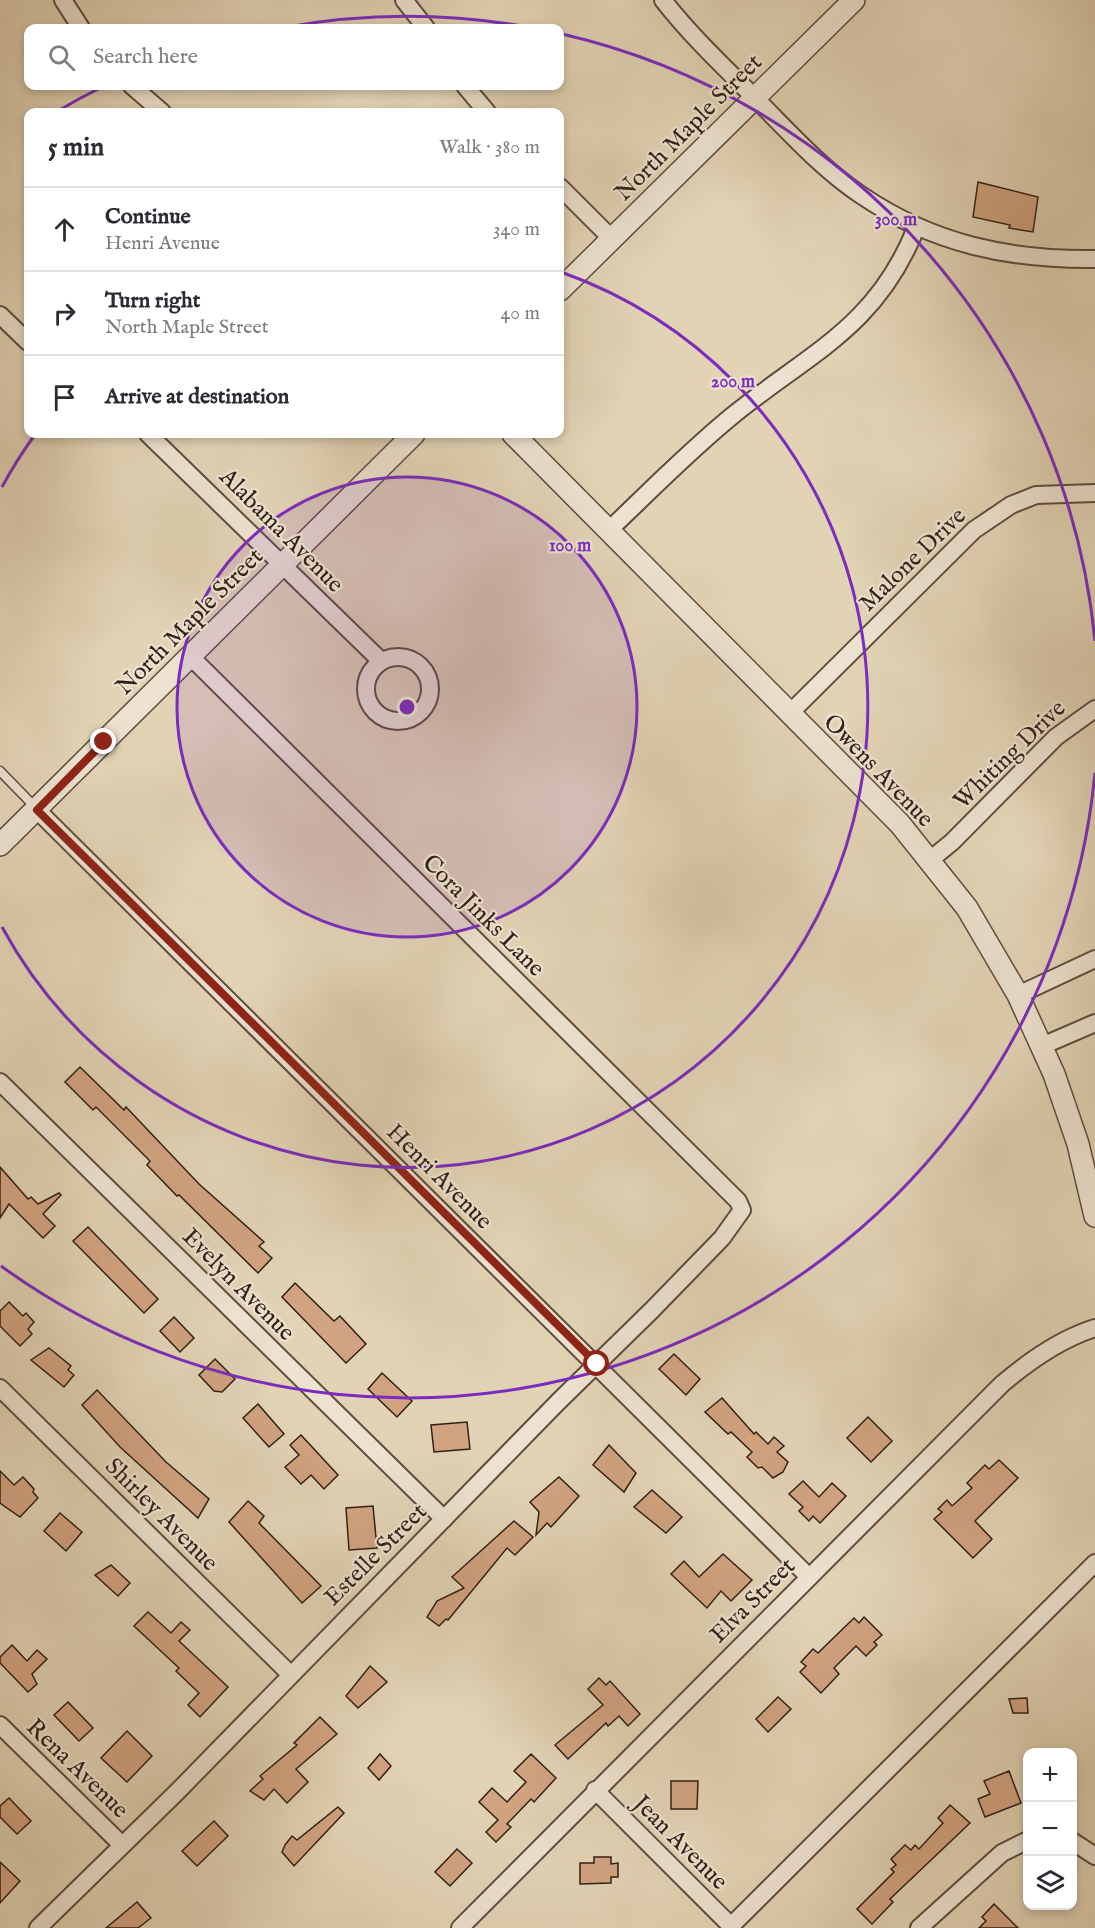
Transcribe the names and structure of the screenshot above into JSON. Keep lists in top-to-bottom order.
{
  "streets": {
    "street": [
      "North Maple Street",
      "Alabama Avenue",
      "Malone Drive",
      "Whiting Drive",
      "Owens Avenue",
      "Cora Jinks Lane",
      "Henri Avenue",
      "Evelyn Avenue",
      "Shirley Avenue",
      "Estelle Street",
      "Elva Street",
      "Rena Avenue",
      "Jean Avenue"
    ]
  },
  "crossings": [
    ["North Maple Street", "Alabama Avenue"],
    ["North Maple Street", "Cora Jinks Lane"],
    ["North Maple Street", "Henri Avenue"],
    ["Malone Drive", "Owens Avenue"],
    ["Whiting Drive", "Owens Avenue"],
    ["Cora Jinks Lane", "Estelle Street"],
    ["Henri Avenue", "Estelle Street"],
    ["Henri Avenue", "Elva Street"],
    ["Evelyn Avenue", "Estelle Street"],
    ["Shirley Avenue", "Estelle Street"],
    ["Estelle Street", "Rena Avenue"],
    ["Elva Street", "Jean Avenue"]
  ],
  "page": {
    "search": "Search here",
    "heading": ["5 min", "Walk · 380 m"],
    "list": [
      ["Continue", "Henri Avenue", "340 m"],
      ["Turn right", "North Maple Street", "40 m"],
      "Arrive at destination"
    ],
    "map_buttons": ["+", "−"]
  },
  "rings": ["300 m", "200 m", "100 m"]
}
